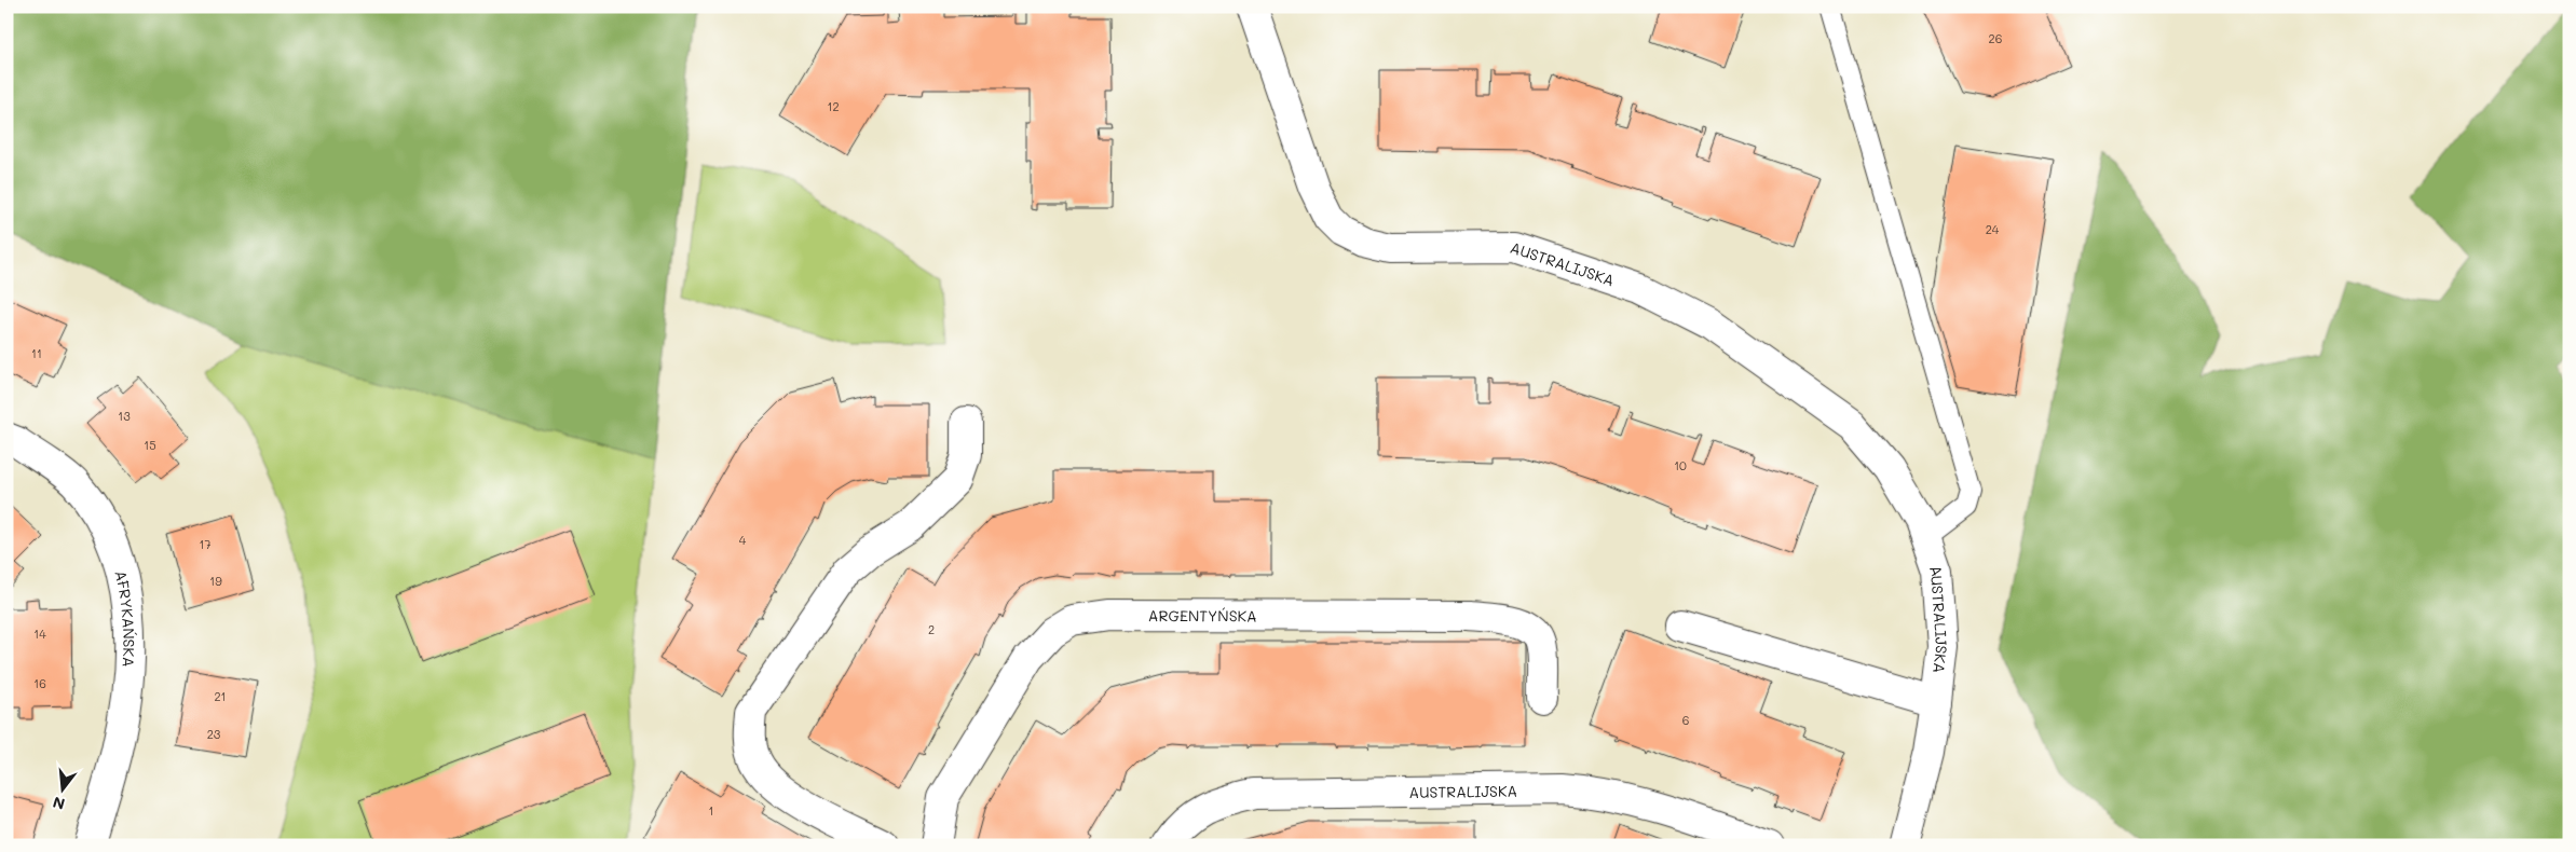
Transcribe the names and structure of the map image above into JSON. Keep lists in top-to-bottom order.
{
  "streets": {
    "street": ["AUSTRALIJSKA", "ARGENTYŃSKA", "AFRYKAŃSKA"]
  },
  "house_numbers": [
    "26",
    "12",
    "24",
    "11",
    "13",
    "15",
    "10",
    "4",
    "17",
    "19",
    "2",
    "14",
    "16",
    "21",
    "6",
    "23",
    "1"
  ],
  "north": "bottom"
}
